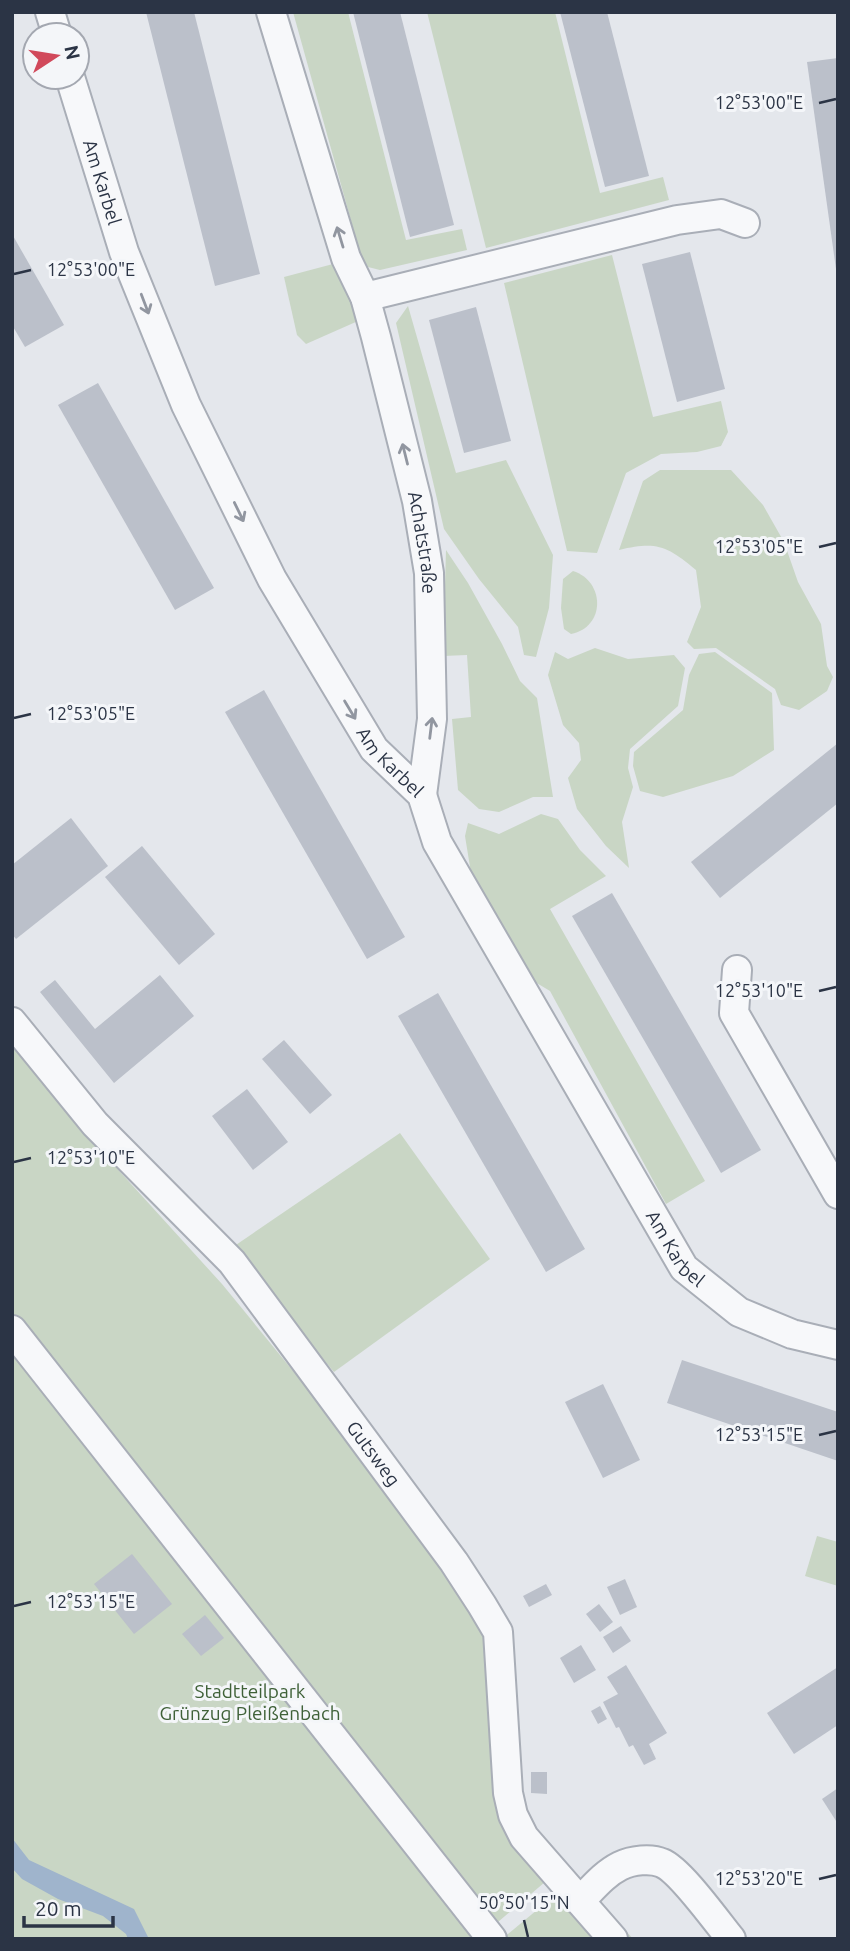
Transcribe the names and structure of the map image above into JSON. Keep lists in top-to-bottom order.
{
  "streets": {
    "street": ["Am Karbel", "Achatstraße", "Gutsweg"]
  },
  "crossings": [
    ["Am Karbel", "Achatstraße"]
  ],
  "one_way": ["Am Karbel", "Achatstraße"],
  "parks": ["Stadtteilpark Grünzug Pleißenbach"],
  "scale_bar": "20 m",
  "north": "right",
  "coordinates": [
    "12°53'00\"E",
    "12°53'05\"E",
    "12°53'10\"E",
    "12°53'15\"E",
    "12°53'20\"E",
    "50°50'15\"N"
  ]
}
